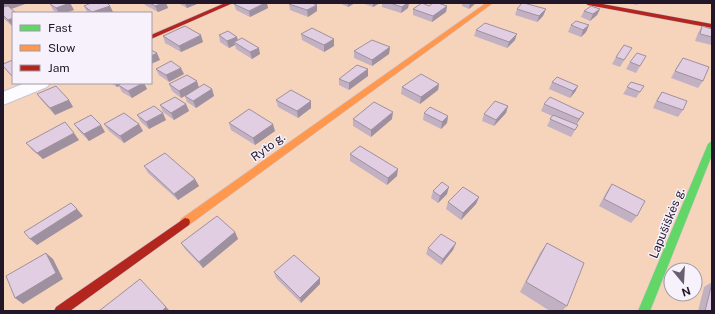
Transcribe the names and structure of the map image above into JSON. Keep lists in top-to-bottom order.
{
  "streets": {
    "street": ["Ryto g.", "Lapušiškės g."]
  },
  "legend": ["Fast", "Slow", "Jam"],
  "north": "bottom"
}
